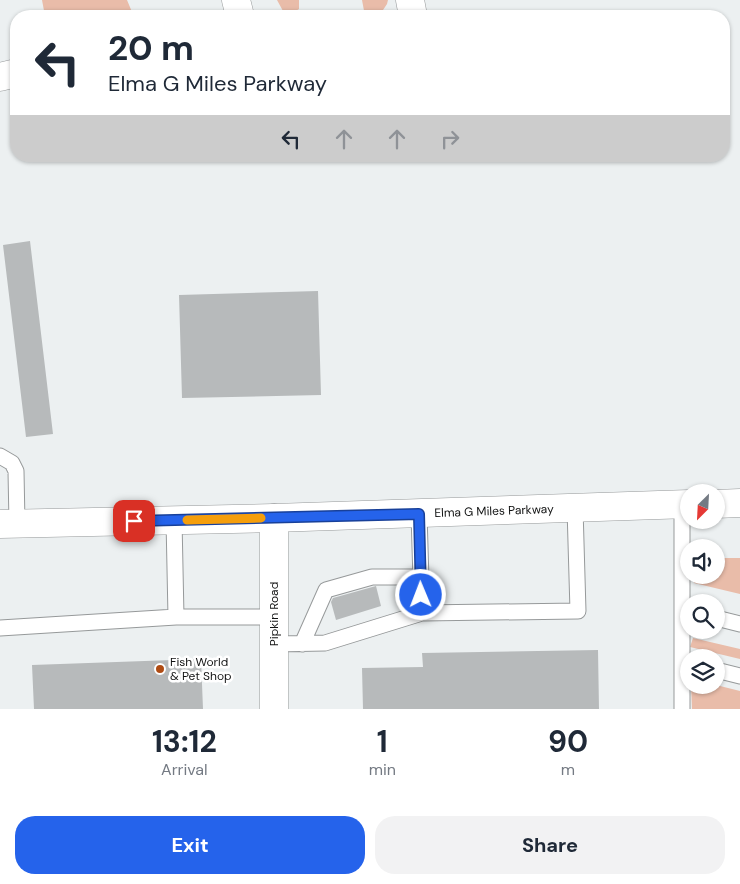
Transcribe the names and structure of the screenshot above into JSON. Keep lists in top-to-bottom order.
{
  "streets": {
    "main road": ["Elma G Miles Parkway", "Pipkin Road"]
  },
  "crossings": [
    ["Elma G Miles Parkway", "Pipkin Road"]
  ],
  "places": ["Fish World & Pet Shop"],
  "north": "bottom left",
  "page": {
    "turn": ["20 m", "Elma G Miles Parkway"],
    "eta": [
      "13:12",
      "Arrival",
      "1",
      "min",
      "90",
      "m"
    ],
    "buttons": ["Exit", "Share"]
  }
}
